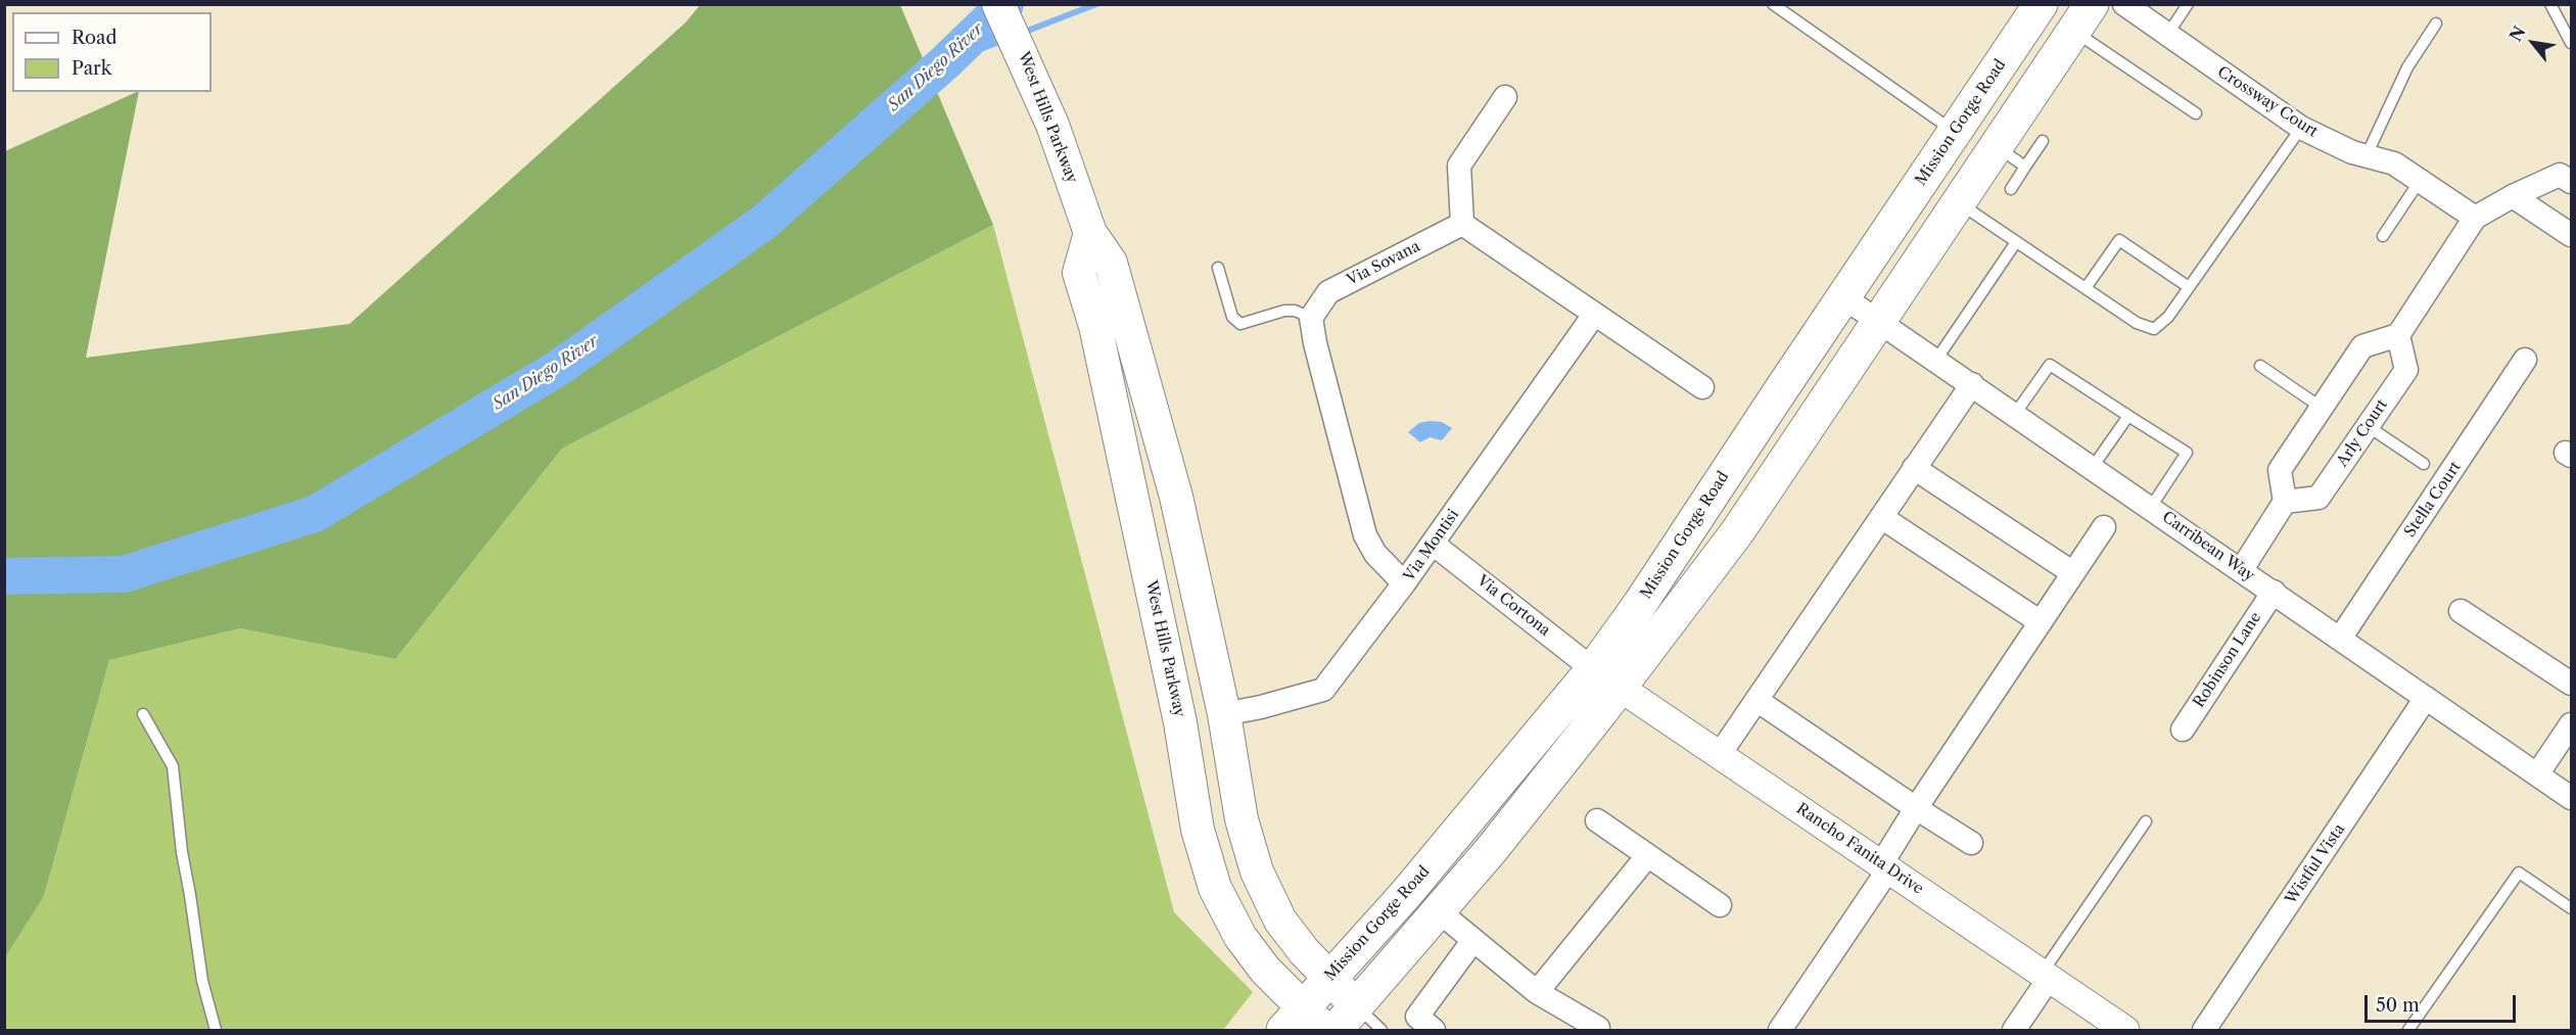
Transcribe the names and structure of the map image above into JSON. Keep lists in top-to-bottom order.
{
  "streets": {
    "main road": ["West Hills Parkway", "Mission Gorge Road"],
    "street": [
      "Crossway Court",
      "Via Sovana",
      "Arly Court",
      "Stella Court",
      "Via Montisi",
      "Carribean Way",
      "Via Cortona",
      "Robinson Lane",
      "Rancho Fanita Drive",
      "Wistful Vista"
    ]
  },
  "crossings": [
    ["West Hills Parkway", "Mission Gorge Road"],
    ["West Hills Parkway", "Via Montisi"],
    ["Mission Gorge Road", "Carribean Way"],
    ["Mission Gorge Road", "Via Cortona"],
    ["Mission Gorge Road", "Rancho Fanita Drive"],
    ["Stella Court", "Carribean Way"],
    ["Via Montisi", "Via Cortona"],
    ["Carribean Way", "Robinson Lane"],
    ["Carribean Way", "Wistful Vista"],
    ["Via Cortona", "Rancho Fanita Drive"]
  ],
  "water": ["San Diego River"],
  "legend": ["Road", "Park"],
  "scale_bar": "50 m",
  "north": "top left"
}
